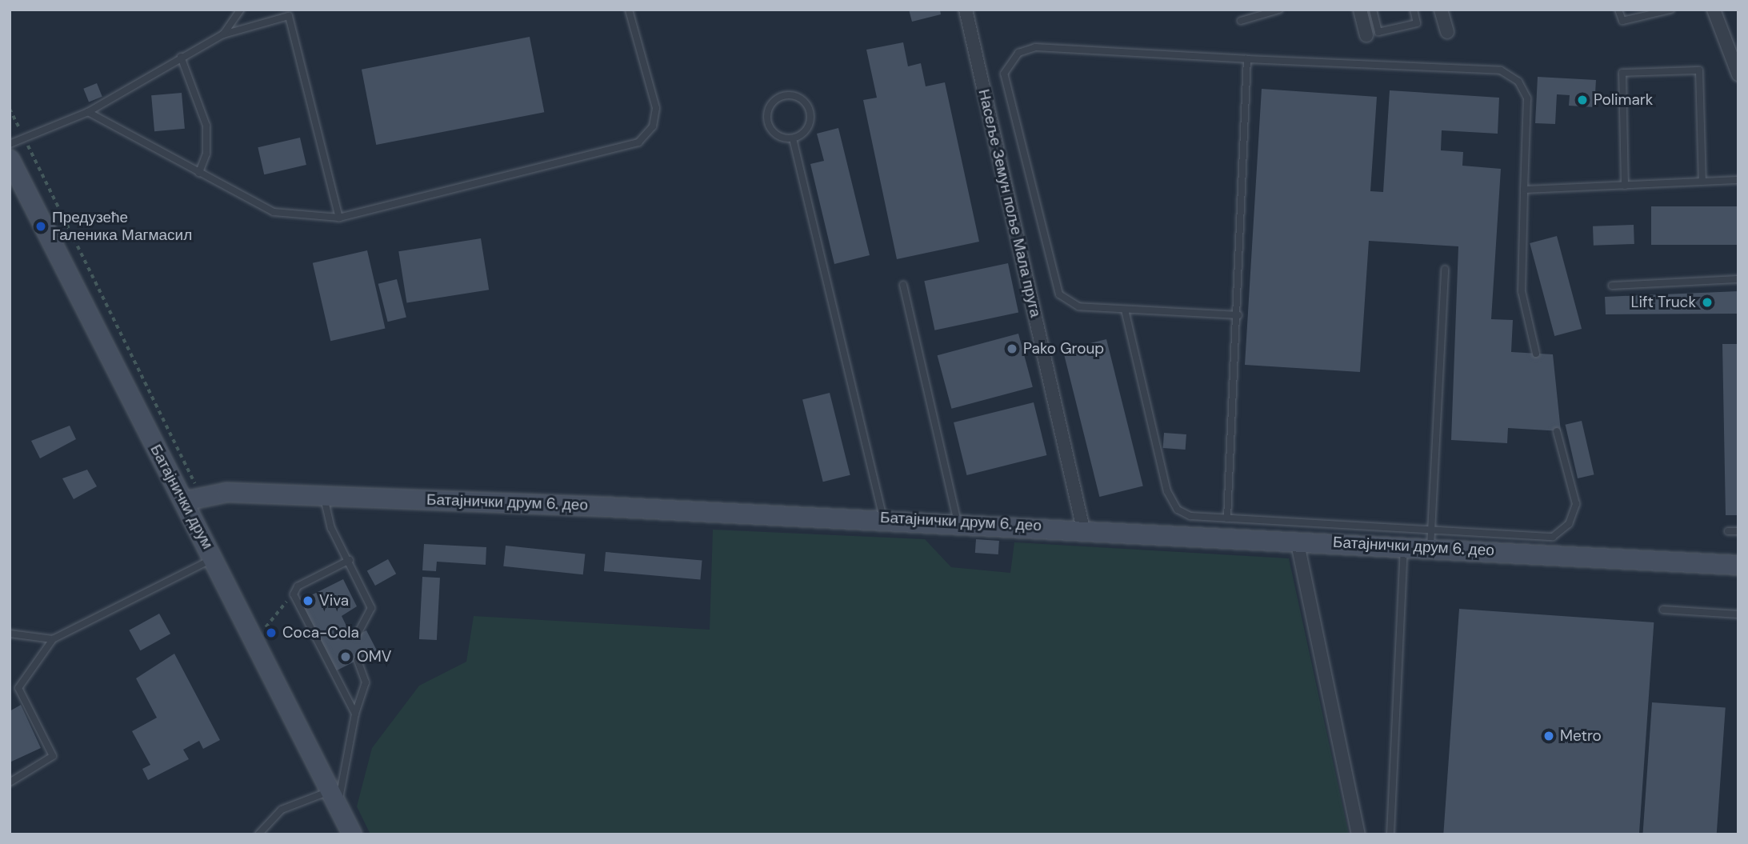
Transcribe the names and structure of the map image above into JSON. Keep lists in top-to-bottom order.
{
  "streets": {
    "street": ["Насеље Земун поље Мала пруга", "Батајнички друм", "Батајнички друм 6. део"]
  },
  "crossings": [
    ["Насеље Земун поље Мала пруга", "Батајнички друм 6. део"],
    ["Батајнички друм", "Батајнички друм 6. део"]
  ],
  "places": [
    "Polimark",
    "Предузеће Галеника Магмасил",
    "Lift Truck",
    "Pako Group",
    "Viva",
    "Coca-Cola",
    "OMV",
    "Metro"
  ]
}
